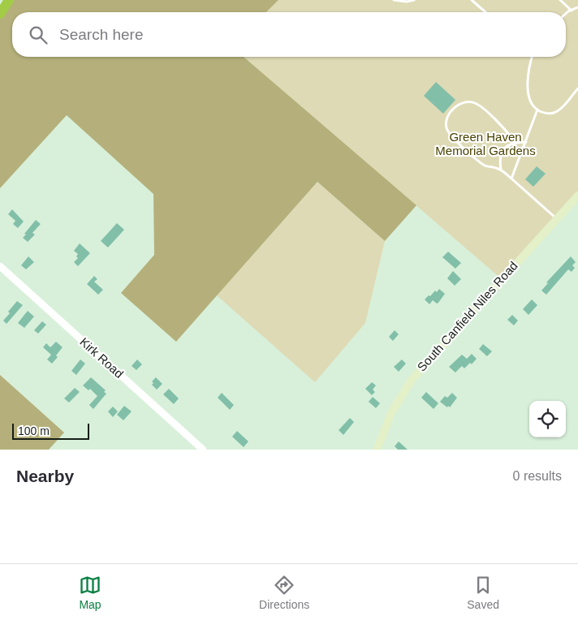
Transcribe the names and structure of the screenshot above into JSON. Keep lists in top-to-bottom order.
{
  "streets": {
    "main road": ["South Canfield Niles Road"],
    "street": ["Kirk Road"]
  },
  "parks": ["Green Haven Memorial Gardens"],
  "scale_bar": "100 m",
  "page": {
    "search": "Search here",
    "scale": "100 m",
    "heading": ["Nearby", "0 results"],
    "nav": ["Map", "Directions", "Saved"]
  }
}
